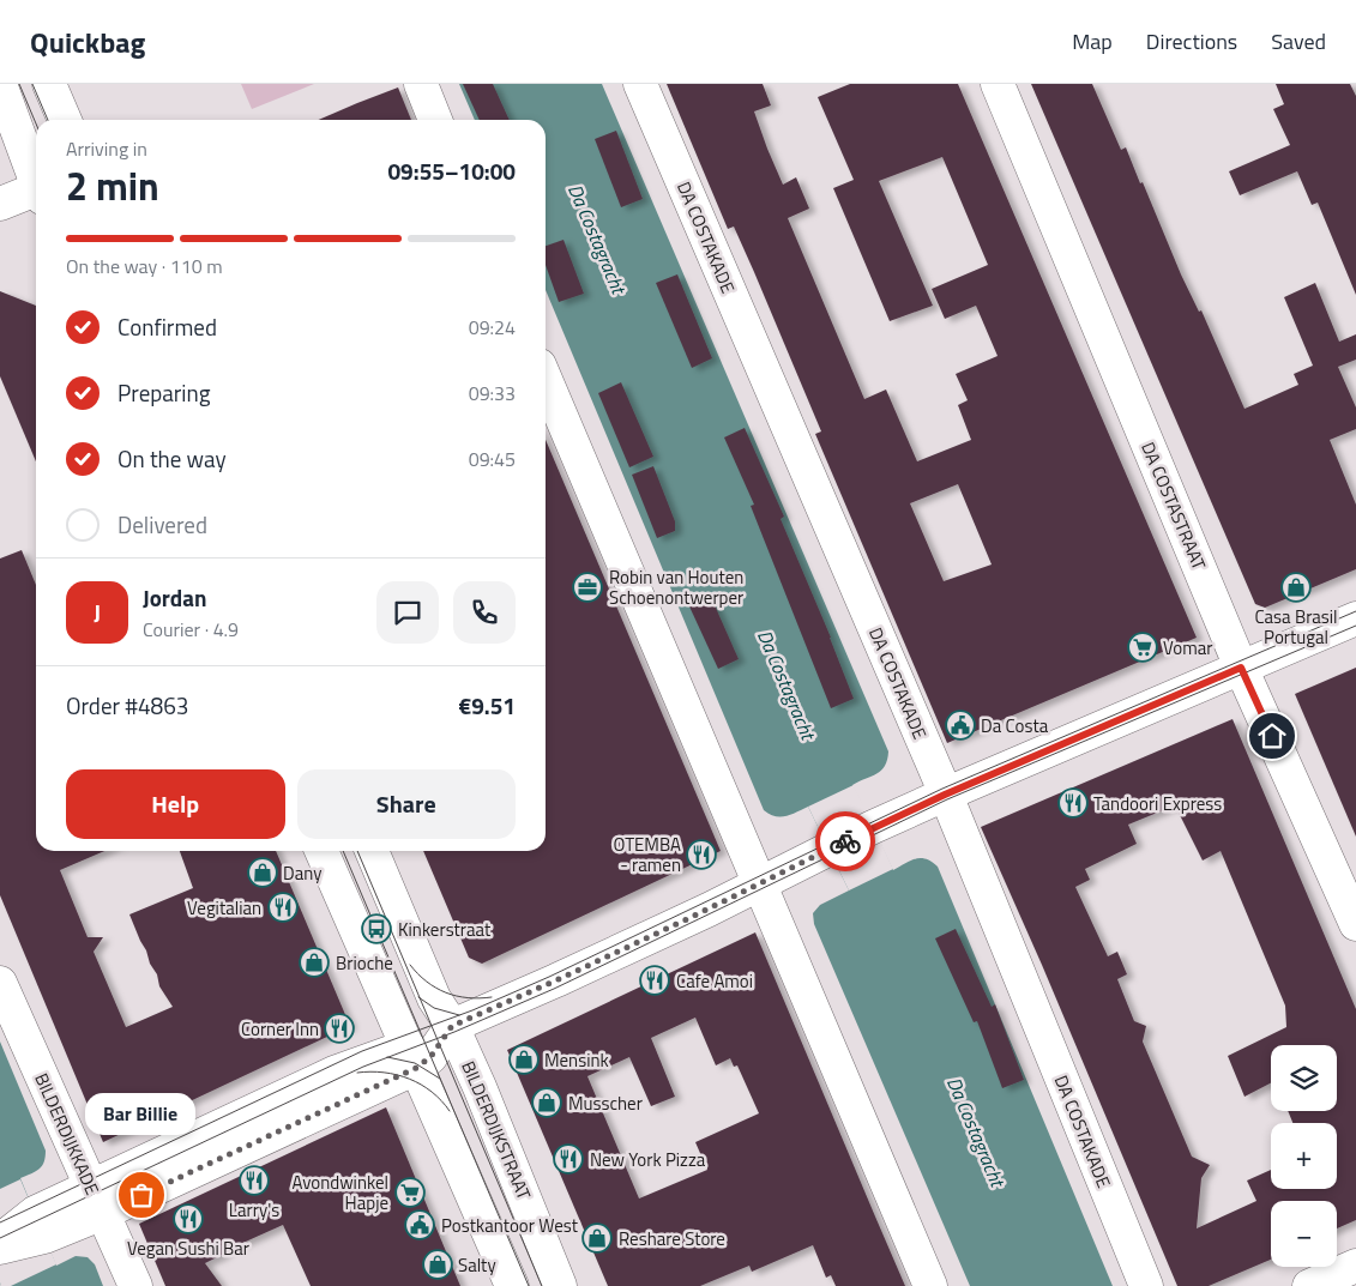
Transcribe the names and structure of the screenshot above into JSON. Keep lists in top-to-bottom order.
{
  "streets": {
    "street": [
      "DA COSTAKADE",
      "DA COSTASTRAAT",
      "BILDERDIJKSTRAAT",
      "BILDERDIJKKADE"
    ]
  },
  "water": ["Da Costagracht"],
  "places": {
    "office": ["Robin van Houten Schoenontwerper"],
    "shop": [
      "Casa Brasil Portugal",
      "Dany",
      "Brioche",
      "Mensink",
      "Musscher",
      "Reshare Store",
      "Salty"
    ],
    "supermarket": ["Vomar", "Avondwinkel Hapje"],
    "public building": ["Da Costa", "Postkantoor West"],
    "restaurant": [
      "Tandoori Express",
      "OTEMBA - ramen",
      "Vegitalian",
      "Cafe Amoi",
      "Corner Inn",
      "New York Pizza",
      "Larry's",
      "Vegan Sushi Bar"
    ],
    "bus stop": ["Kinkerstraat"],
    "other": ["Bar Billie"]
  },
  "page": {
    "header": "Quickbag",
    "nav": ["Map", "Directions", "Saved"],
    "heading": ["2 min", "Arriving in", "09:55–10:00"],
    "panel": [
      "Jordan",
      "Courier · 4.9",
      "Order #4863",
      "€9.51"
    ],
    "bar": "On the way · 110 m",
    "list": [
      ["Confirmed", "09:24"],
      ["Preparing", "09:33"],
      ["On the way", "09:45"],
      "Delivered"
    ],
    "round": "J",
    "buttons": ["Help", "Share"],
    "map_buttons": ["+", "−"],
    "bubble": "Bar Billie"
  }
}
